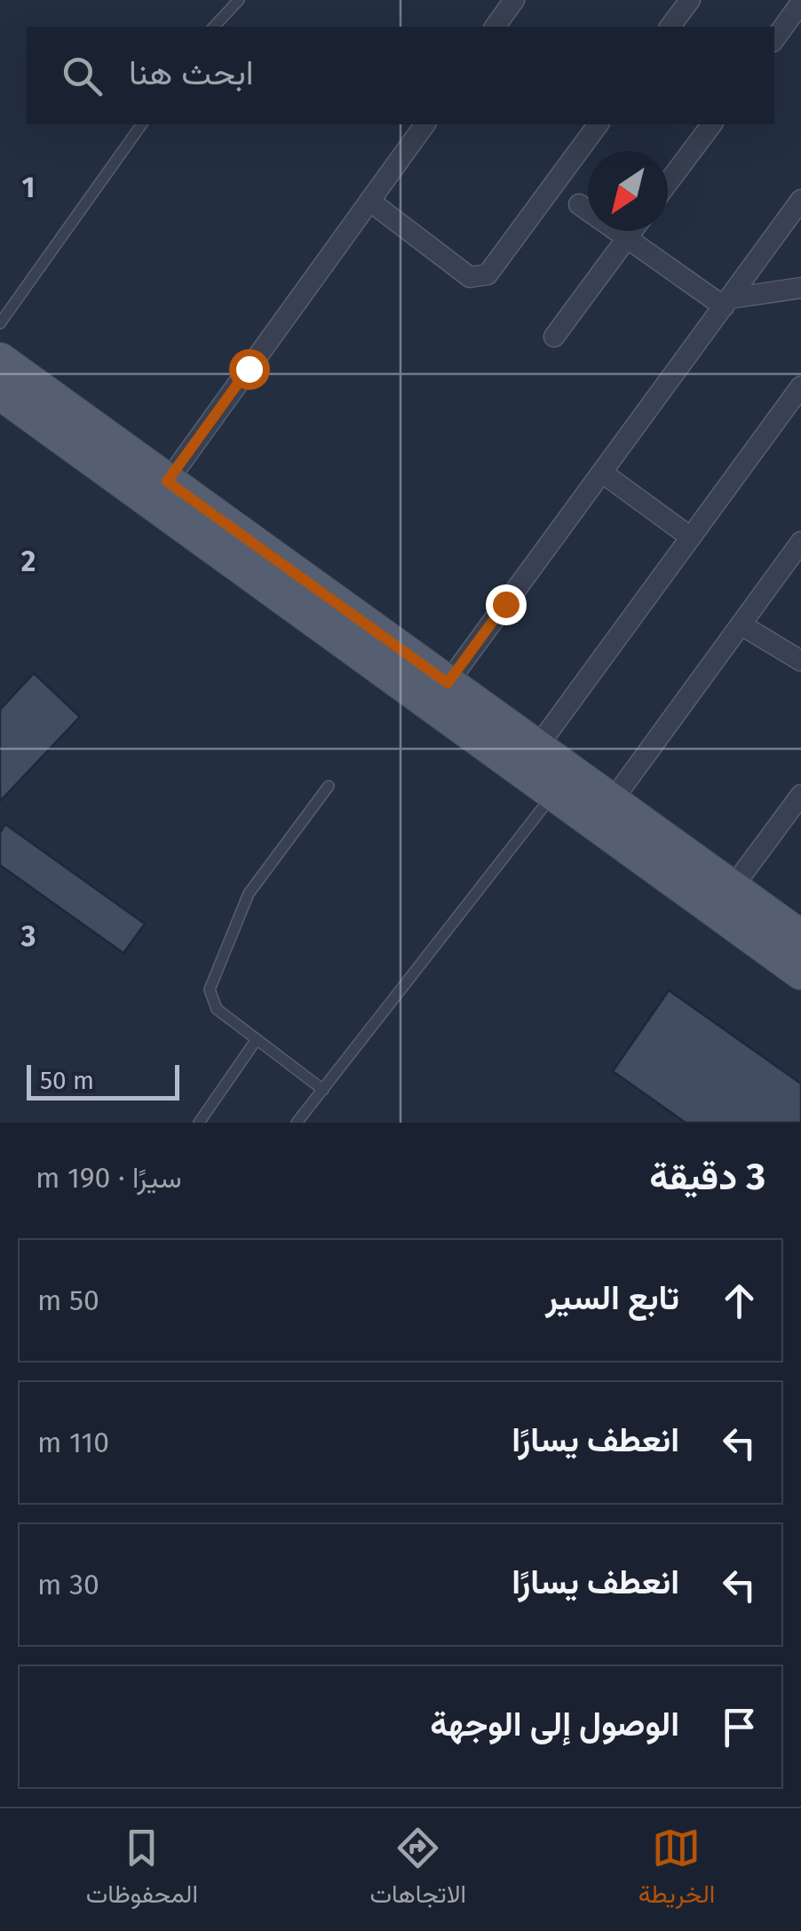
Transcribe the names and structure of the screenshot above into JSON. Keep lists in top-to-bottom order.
{
  "scale_bar": "50 m",
  "north": "bottom left",
  "page": {
    "search": "ابحث هنا",
    "scale": "50 m",
    "heading": ["3 دقيقة", "سيرًا · 190 m"],
    "list": [
      ["تابع السير", "50 m"],
      ["انعطف يسارًا", "110 m"],
      ["انعطف يسارًا", "30 m"],
      "الوصول إلى الوجهة"
    ],
    "nav": ["الخريطة", "الاتجاهات", "المحفوظات"]
  },
  "grid": {
    "rows": ["1", "2", "3"]
  }
}
